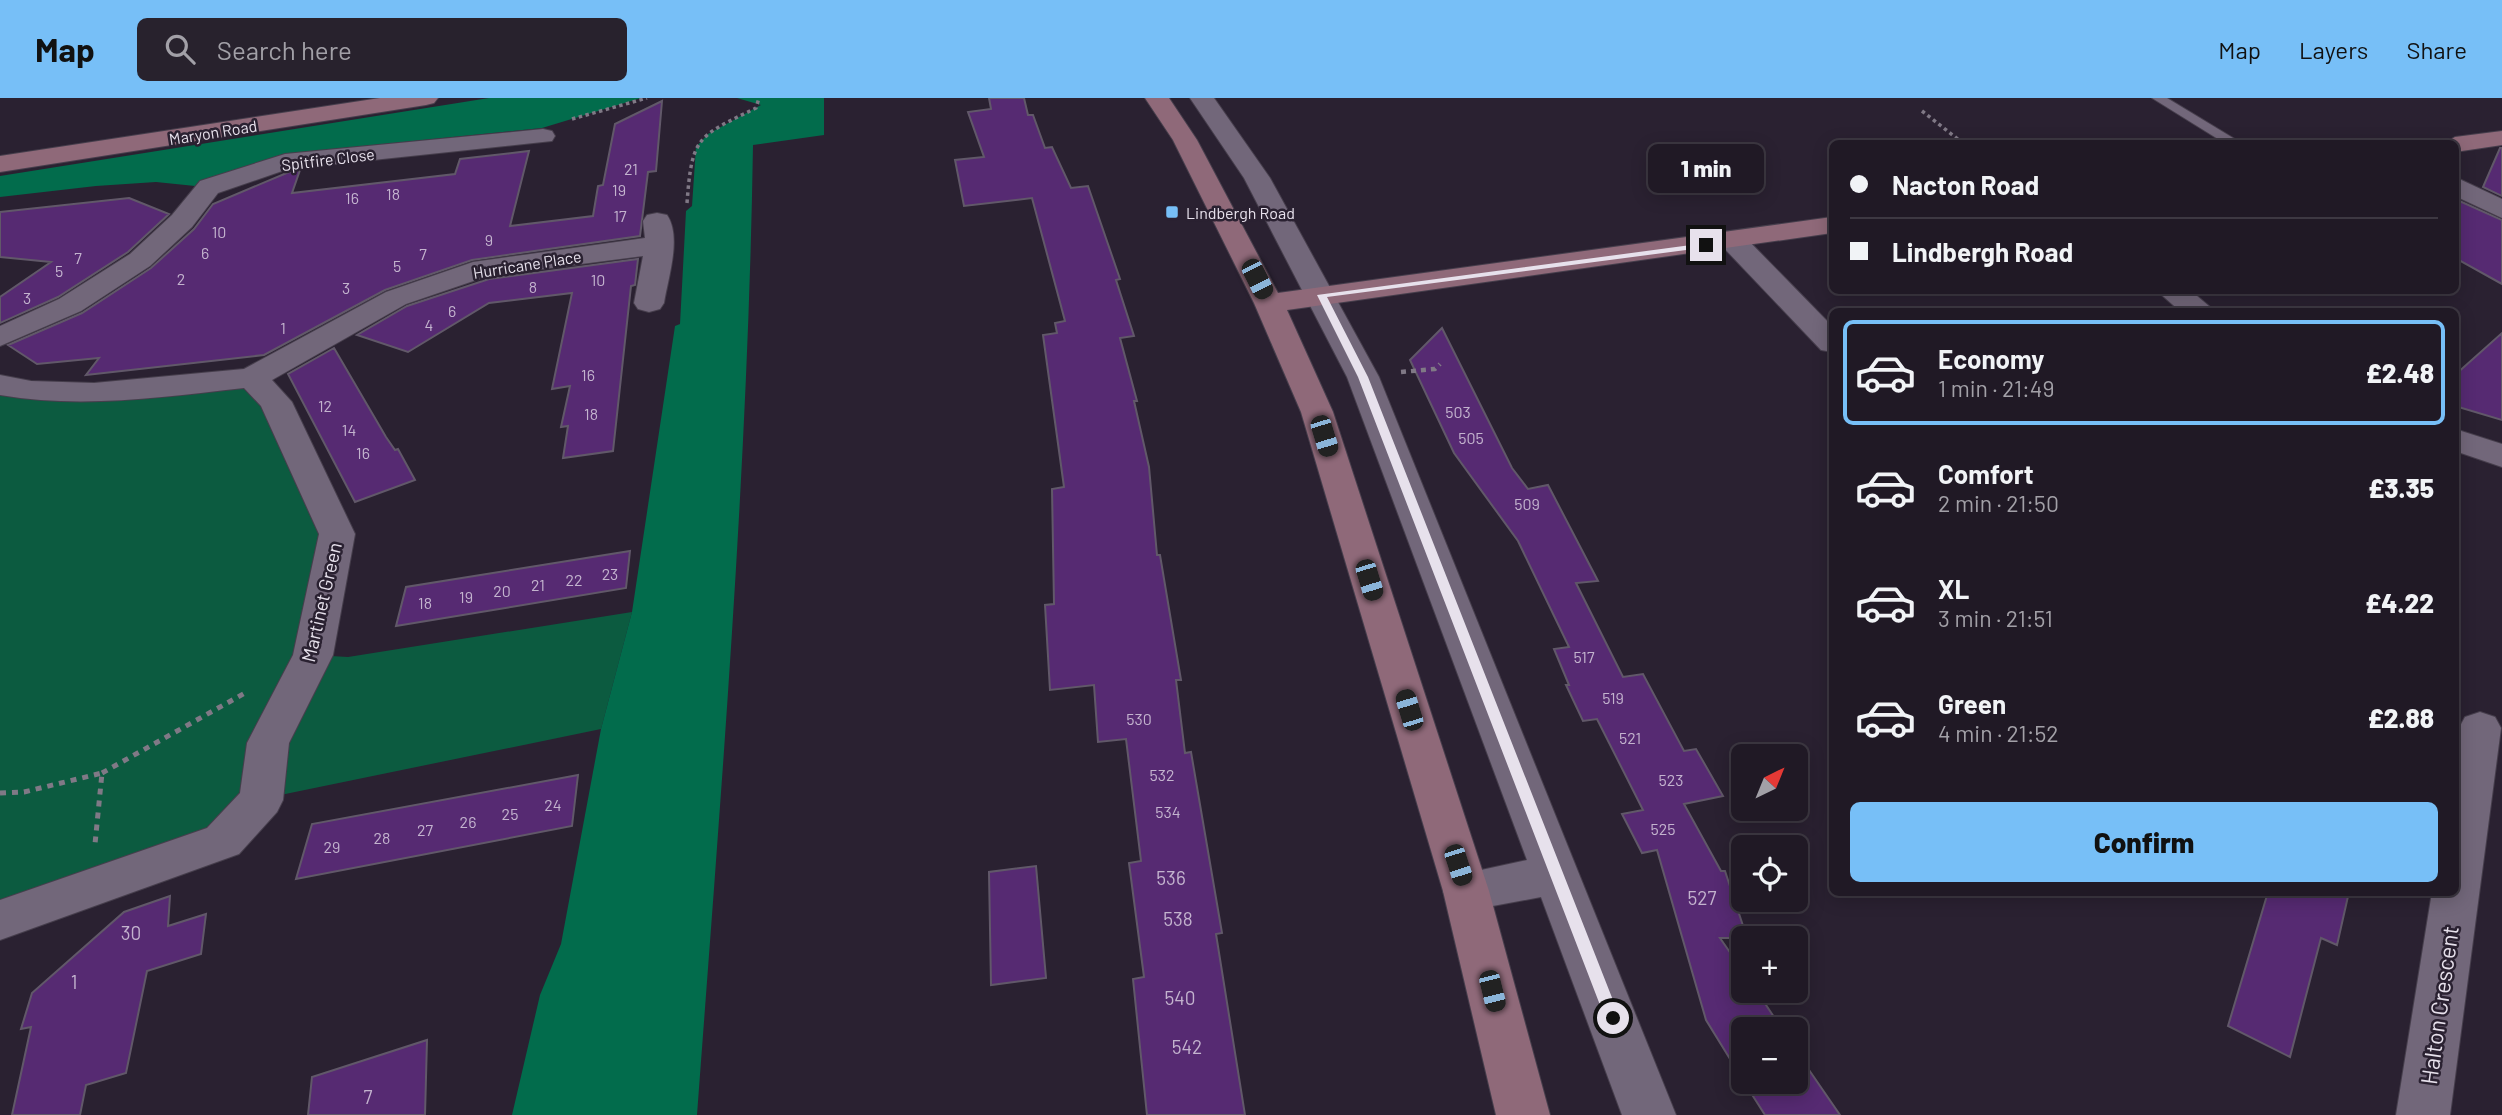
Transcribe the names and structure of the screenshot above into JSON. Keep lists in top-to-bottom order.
{
  "streets": {
    "street": [
      "Maryon Road",
      "Spitfire Close",
      "Hurricane Place",
      "Martinet Green",
      "Halton Crescent"
    ]
  },
  "crossings": [
    ["Hurricane Place", "Martinet Green"]
  ],
  "places": {
    "transit": ["Lindbergh Road"]
  },
  "house_numbers": [
    "21",
    "19",
    "18",
    "16",
    "17",
    "10",
    "9",
    "6",
    "7",
    "7",
    "5",
    "5",
    "2",
    "10",
    "8",
    "3",
    "3",
    "6",
    "4",
    "1",
    "16",
    "12",
    "503",
    "18",
    "14",
    "505",
    "16",
    "509",
    "23",
    "22",
    "21",
    "20",
    "19",
    "18",
    "517",
    "519",
    "530",
    "521",
    "532",
    "523",
    "24",
    "534",
    "25",
    "26",
    "525",
    "27",
    "28",
    "29",
    "536",
    "527",
    "538",
    "30",
    "1",
    "540",
    "542",
    "7"
  ],
  "north": "top right",
  "page": {
    "header": "Map",
    "search": "Search here",
    "nav": ["Map", "Layers", "Share"],
    "banner": ["Nacton Road", "Lindbergh Road"],
    "bubble": "1 min",
    "list": [
      {
        "name": "Economy",
        "note": "1 min · 21:49",
        "value": "£2.48"
      },
      {
        "name": "Comfort",
        "note": "2 min · 21:50",
        "value": "£3.35"
      },
      {
        "name": "XL",
        "note": "3 min · 21:51",
        "value": "£4.22"
      },
      {
        "name": "Green",
        "note": "4 min · 21:52",
        "value": "£2.88"
      }
    ],
    "map_buttons": ["+", "−"],
    "buttons": "Confirm"
  }
}
